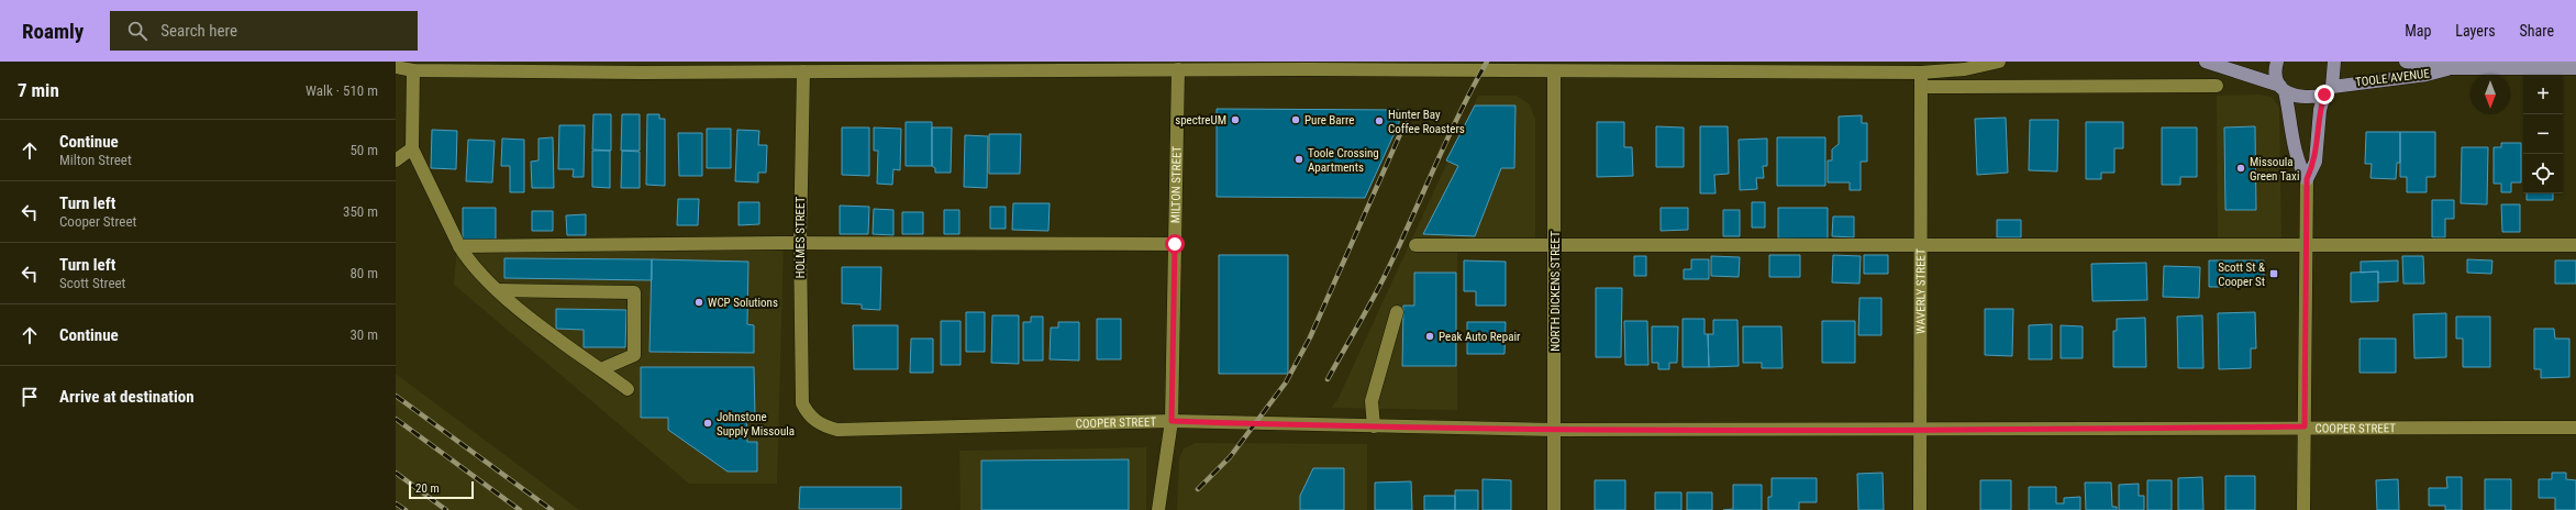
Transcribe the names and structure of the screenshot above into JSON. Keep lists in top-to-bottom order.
{
  "streets": {
    "main road": ["TOOLE AVENUE"],
    "street": [
      "MILTON STREET",
      "HOLMES STREET",
      "NORTH DICKENS STREET",
      "WAVERLY STREET",
      "COOPER STREET"
    ]
  },
  "crossings": [
    ["MILTON STREET", "COOPER STREET"],
    ["HOLMES STREET", "COOPER STREET"],
    ["NORTH DICKENS STREET", "COOPER STREET"],
    ["WAVERLY STREET", "COOPER STREET"]
  ],
  "places": {
    "other": [
      "spectreUM",
      "Pure Barre",
      "Hunter Bay Coffee Roasters",
      "Toole Crossing Apartments",
      "Missoula Green Taxi",
      "WCP Solutions",
      "Peak Auto Repair",
      "Johnstone Supply Missoula"
    ],
    "transit": ["Scott St & Cooper St"]
  },
  "scale_bar": "20 m",
  "north": "bottom",
  "page": {
    "header": "Roamly",
    "search": "Search here",
    "nav": ["Map", "Layers", "Share"],
    "heading": ["7 min", "Walk · 510 m"],
    "map_buttons": ["+", "−"],
    "list": [
      ["Continue", "Milton Street", "50 m"],
      ["Turn left", "Cooper Street", "350 m"],
      ["Turn left", "Scott Street", "80 m"],
      ["Continue", "30 m"],
      "Arrive at destination"
    ],
    "scale": "20 m"
  }
}
